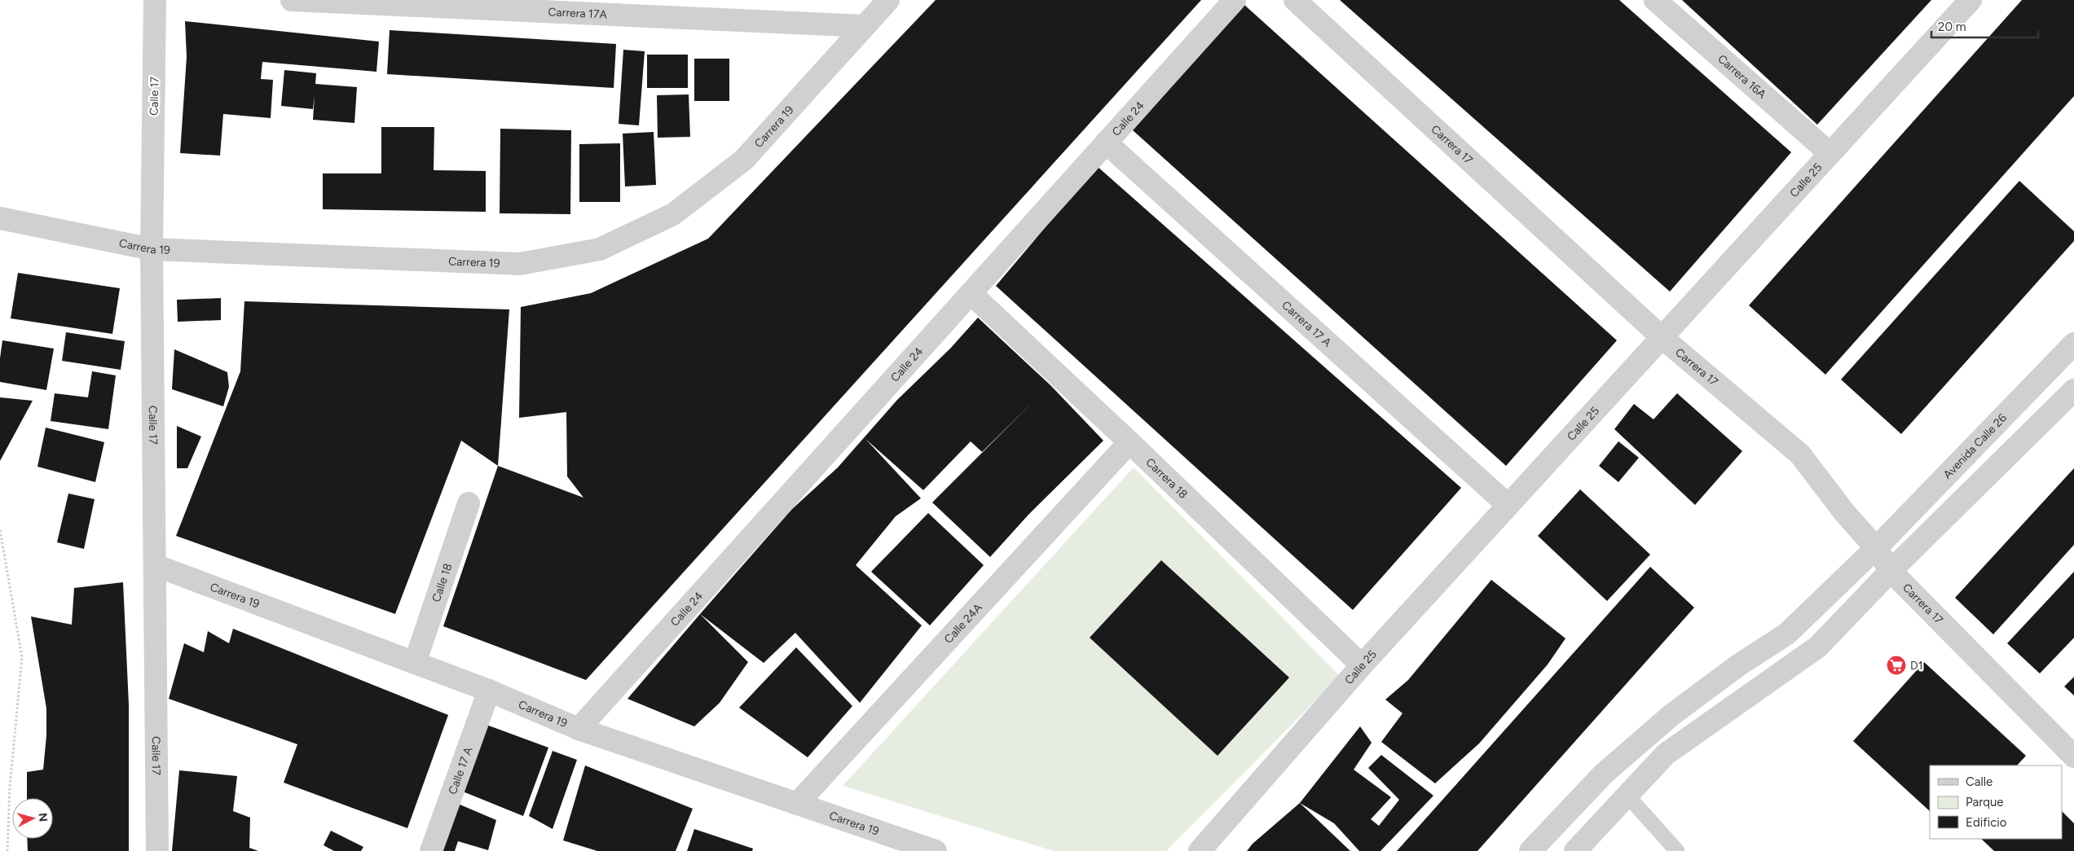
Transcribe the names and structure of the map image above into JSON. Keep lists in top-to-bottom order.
{
  "streets": {
    "street": [
      "Carrera 17A",
      "Carrera 16A",
      "Calle 17",
      "Calle 24",
      "Carrera 19",
      "Carrera 17",
      "Calle 25",
      "Carrera 17 A",
      "Avenida Calle 26",
      "Carrera 18",
      "Calle 18",
      "Calle 24A",
      "Calle 17 A"
    ]
  },
  "crossings": [
    ["Carrera 17A", "Carrera 19"],
    ["Carrera 16A", "Calle 25"],
    ["Calle 17", "Carrera 19"],
    ["Calle 24", "Carrera 19"],
    ["Calle 24", "Carrera 17 A"],
    ["Calle 24", "Carrera 18"],
    ["Carrera 19", "Calle 18"],
    ["Carrera 19", "Calle 24A"],
    ["Carrera 19", "Calle 17 A"],
    ["Carrera 17", "Calle 25"],
    ["Carrera 17", "Avenida Calle 26"],
    ["Calle 25", "Carrera 17 A"],
    ["Calle 25", "Carrera 18"],
    ["Carrera 18", "Calle 24A"]
  ],
  "places": {
    "supermarket": ["D1"]
  },
  "legend": ["Calle", "Parque", "Edificio"],
  "scale_bar": "20 m",
  "north": "right"
}
